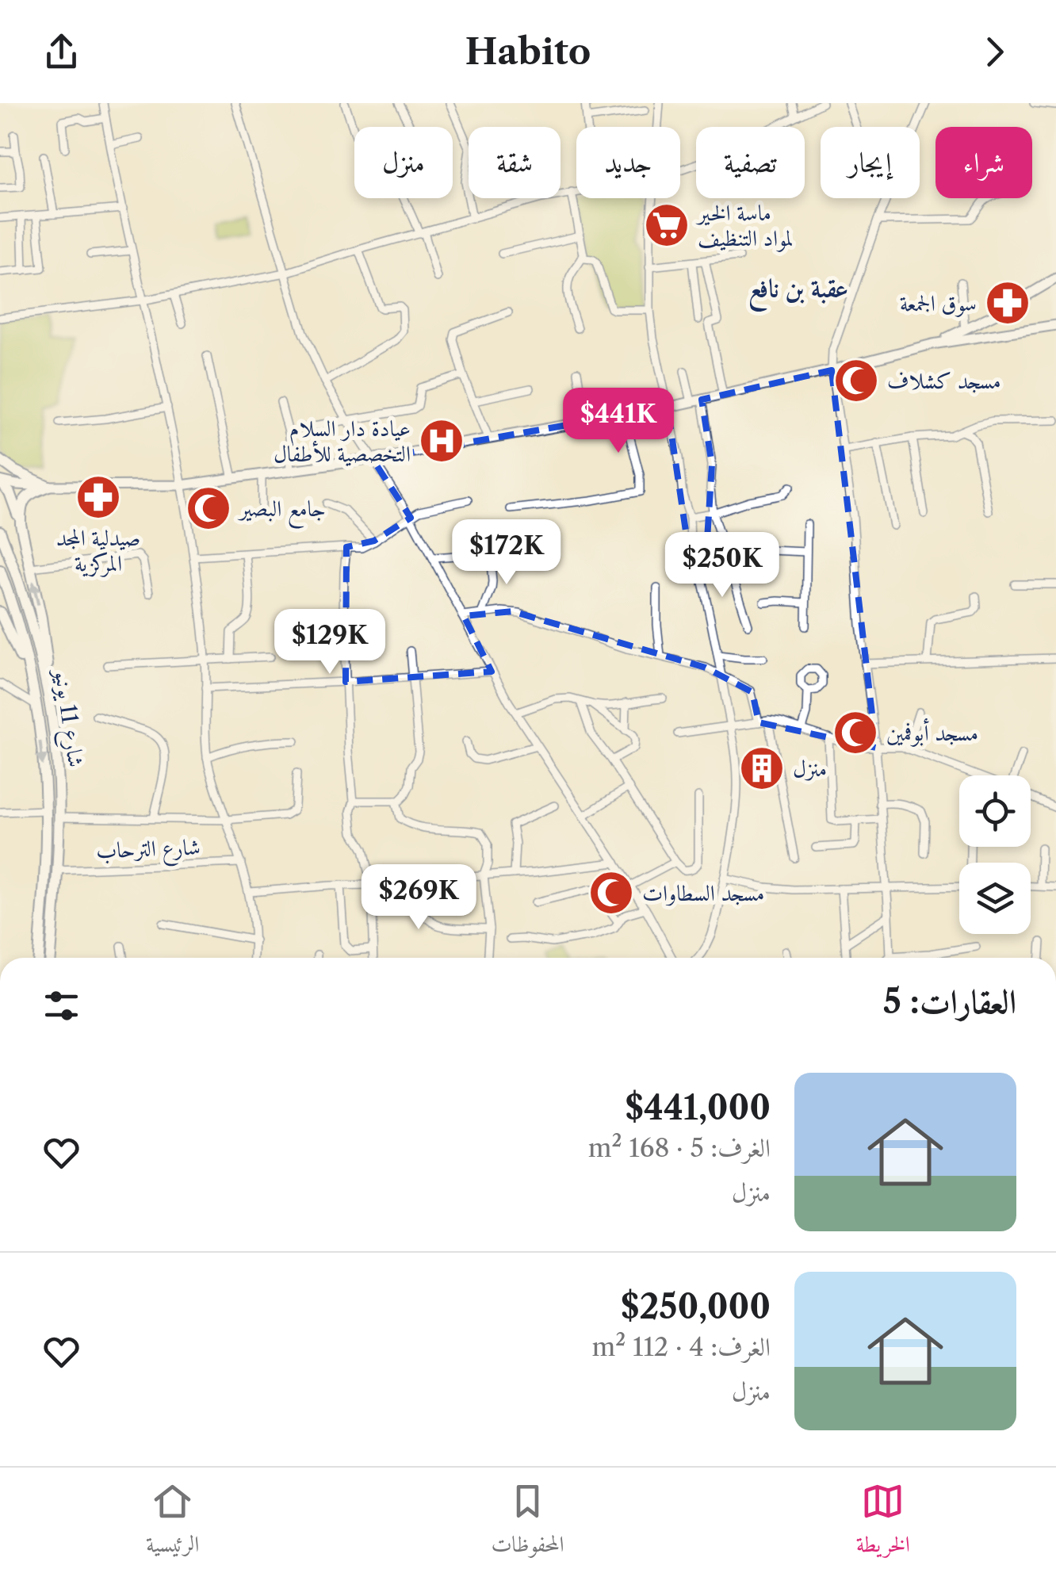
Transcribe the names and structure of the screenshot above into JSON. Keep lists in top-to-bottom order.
{
  "streets": {
    "highway": ["شارع 11 يونيو"],
    "street": ["شارع الترحاب"]
  },
  "crossings": [
    ["شارع 11 يونيو", "شارع الترحاب"]
  ],
  "districts": ["عقبة بن نافع"],
  "places": {
    "supermarket": ["ماسة الخير لمواد التنظيف"],
    "pharmacy": ["سوق الجمعة", "صيدلية المجد المركزية"],
    "mosque": [
      "مسجد كشلاف",
      "جامع البصير",
      "مسجد أبوفمين",
      "مسجد السطاوات"
    ],
    "hospital": ["عيادة دار السلام التخصصية للأطفال"],
    "building": ["منزل"]
  },
  "page": {
    "header": "Habito",
    "chip": [
      "شراء",
      "إيجار",
      "تصفية",
      "جديد",
      "شقة",
      "منزل"
    ],
    "price": [
      "$441K",
      "$172K",
      "$250K",
      "$129K",
      "$269K"
    ],
    "heading": "العقارات: 5",
    "list": [
      {
        "name": "$441,000",
        "note": "الغرف: 5 · 168 m² · منزل"
      },
      {
        "name": "$250,000",
        "note": "الغرف: 4 · 112 m² · منزل"
      }
    ],
    "tabs": ["الخريطة", "المحفوظات", "الرئيسية"]
  }
}
